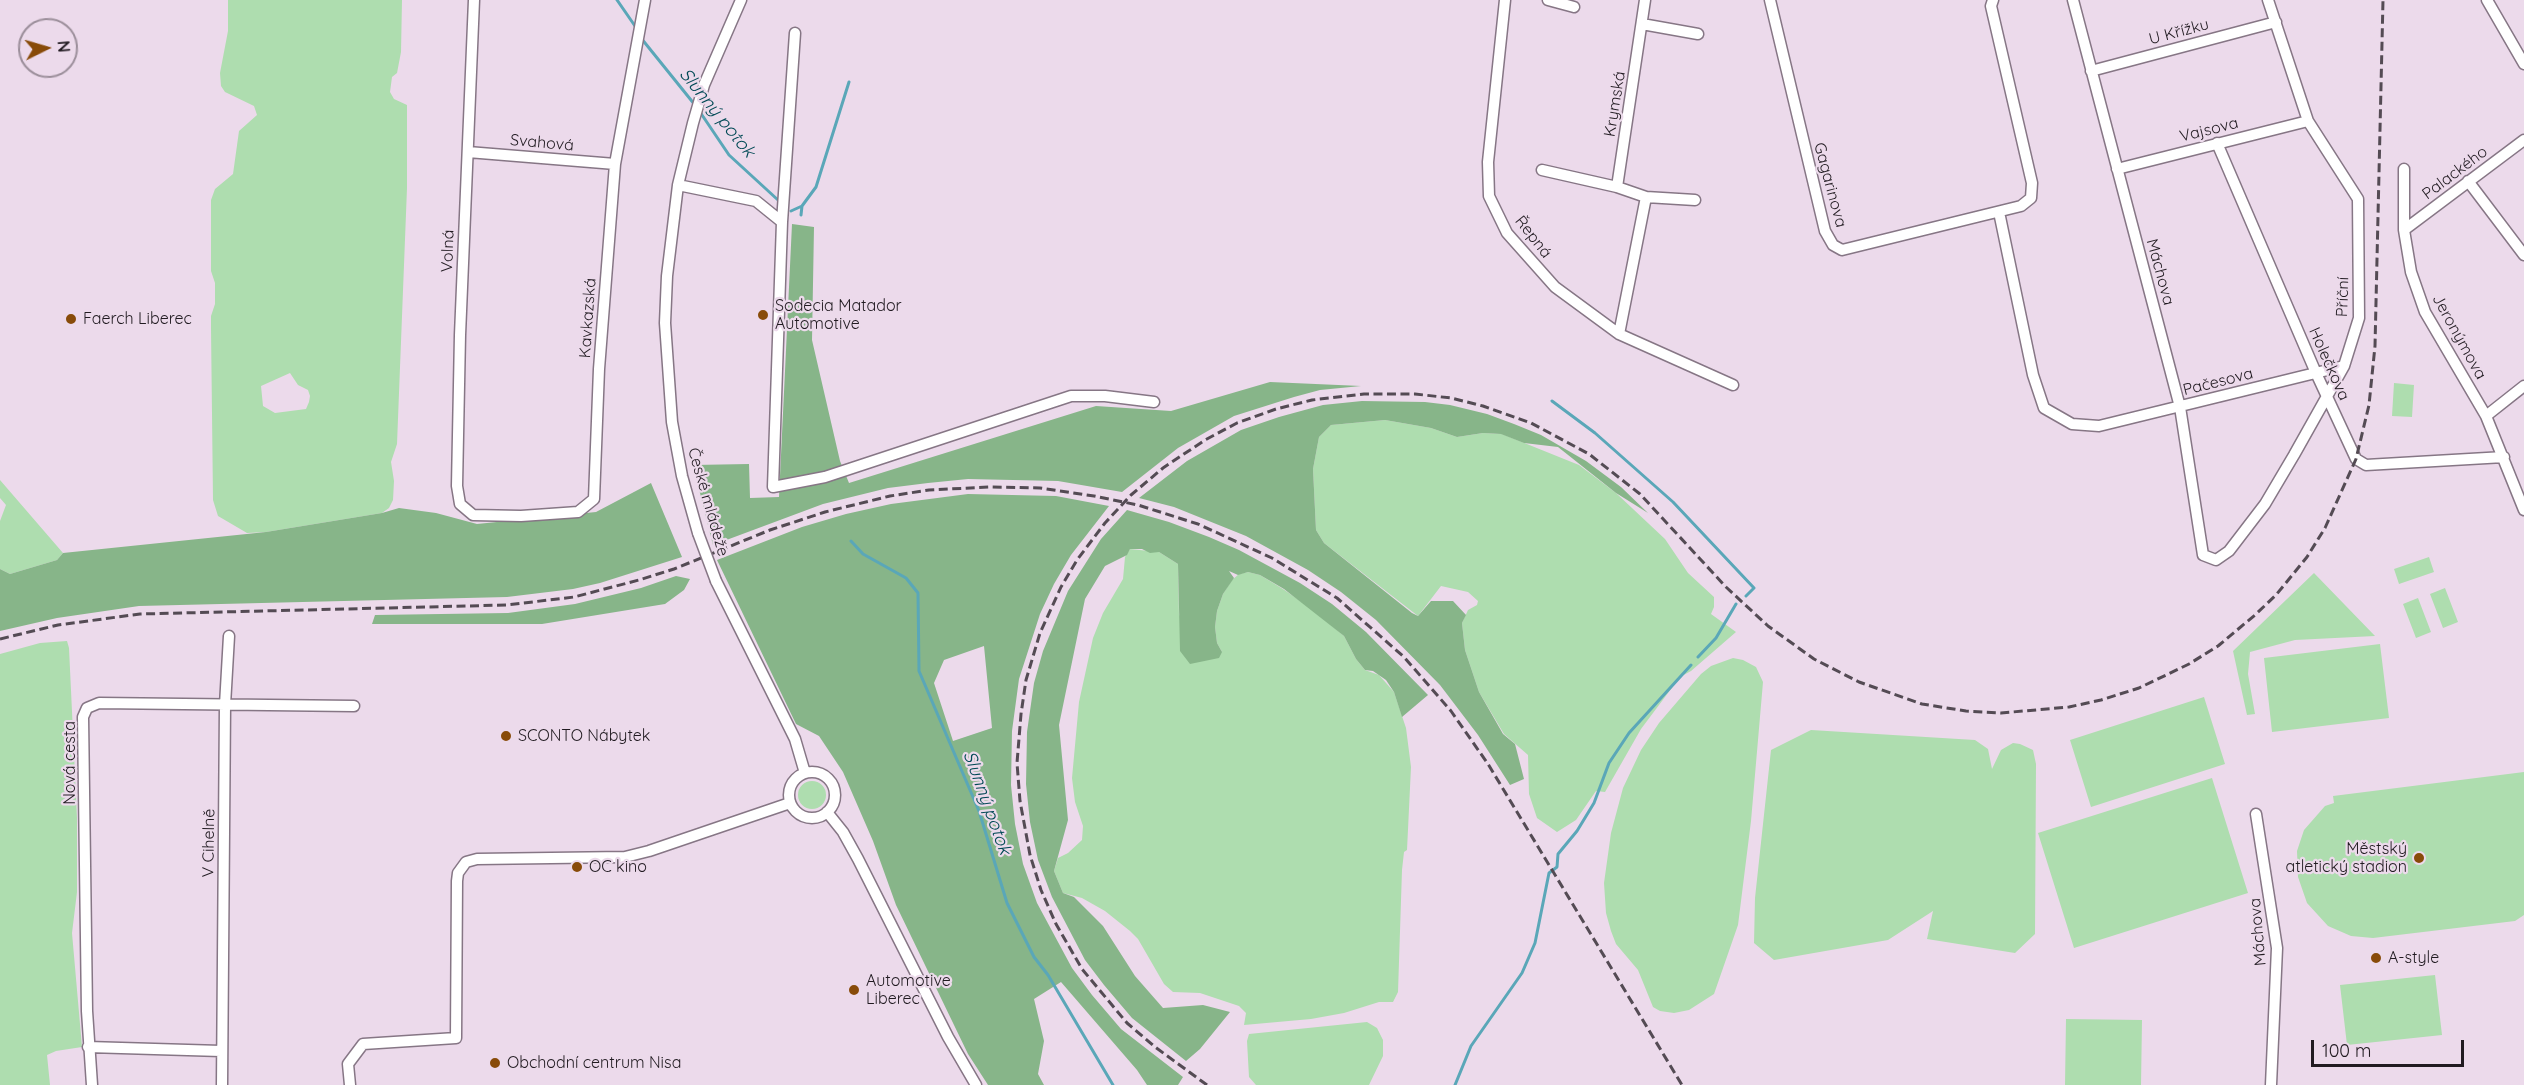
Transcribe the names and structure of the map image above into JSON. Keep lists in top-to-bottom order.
{
  "streets": {
    "street": [
      "U Křížku",
      "Krymská",
      "Vajsova",
      "Svahová",
      "Palackého",
      "Gagarinova",
      "Řepná",
      "Volná",
      "Máchova",
      "Příční",
      "Kavkazská",
      "Jeronýmova",
      "Holečkova",
      "Pačesova",
      "České mládeže",
      "Nová cesta",
      "V Cihelně"
    ]
  },
  "crossings": [
    ["U Křížku", "Máchova"],
    ["U Křížku", "Příční"],
    ["Vajsova", "Máchova"],
    ["Vajsova", "Příční"],
    ["Vajsova", "Holečkova"],
    ["Svahová", "Volná"],
    ["Svahová", "Kavkazská"],
    ["Palackého", "Jeronýmova"],
    ["Gagarinova", "Pačesova"],
    ["Volná", "Kavkazská"],
    ["Máchova", "Příční"],
    ["Máchova", "Pačesova"],
    ["Příční", "Holečkova"],
    ["Příční", "Pačesova"],
    ["Jeronýmova", "Holečkova"],
    ["Holečkova", "Pačesova"],
    ["Nová cesta", "V Cihelně"]
  ],
  "water": ["Slunný potok"],
  "places": [
    "Sodecia Matador Automotive",
    "Faerch Liberec",
    "SCONTO Nábytek",
    "Městský atletický stadion",
    "OC kino",
    "A-style",
    "Automotive Liberec",
    "Obchodní centrum Nisa"
  ],
  "scale_bar": "100 m",
  "north": "right"
}
